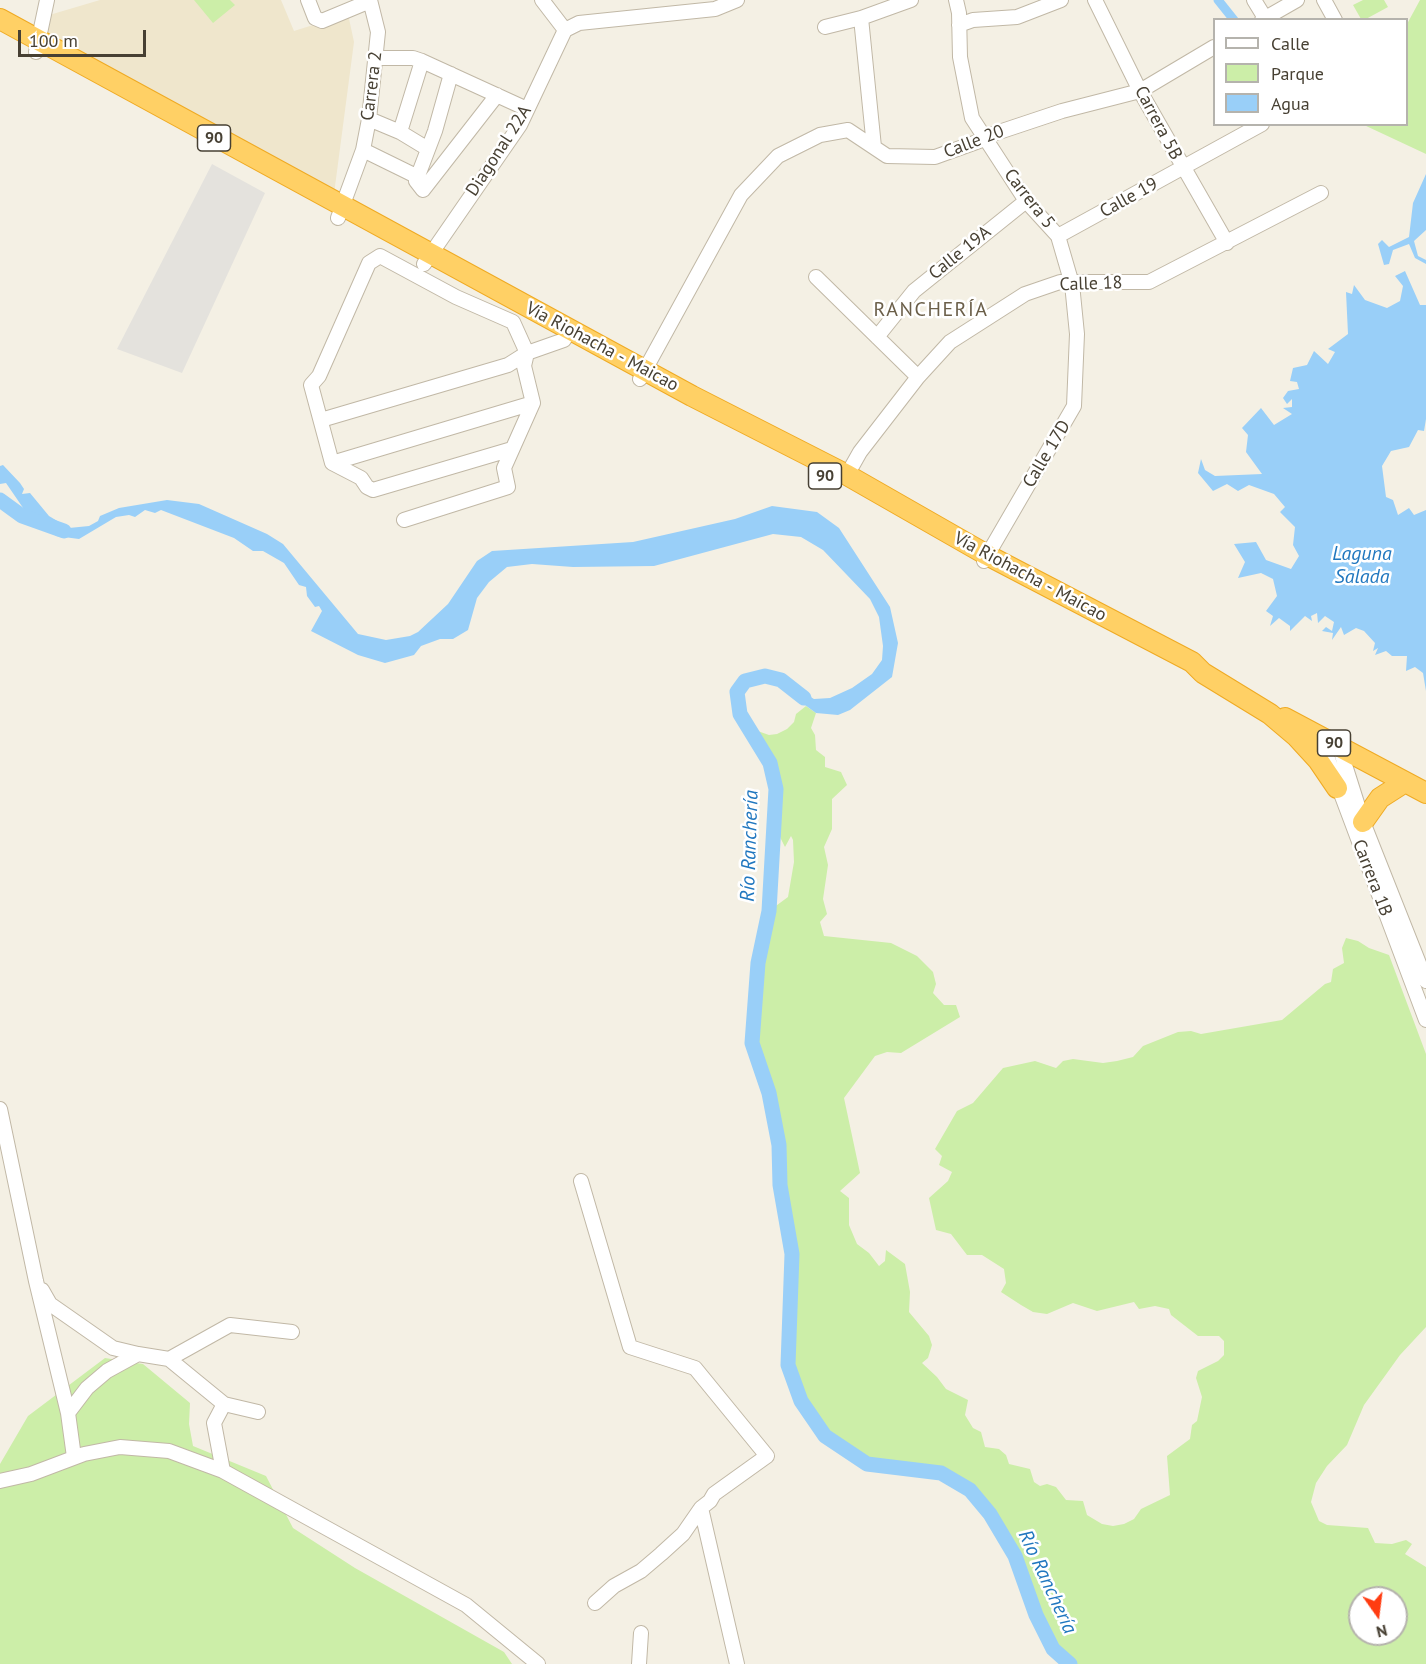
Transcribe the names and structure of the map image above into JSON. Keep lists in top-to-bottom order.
{
  "streets": {
    "highway": ["90", "Vía Riohacha - Maicao"],
    "street": [
      "Carrera 2",
      "Carrera 5B",
      "Calle 20",
      "Diagonal 22A",
      "Calle 19",
      "Carrera 5",
      "Calle 19A",
      "Calle 18",
      "Calle 17D",
      "Carrera 1B"
    ]
  },
  "crossings": [
    ["Carrera 2", "Vía Riohacha - Maicao"],
    ["Carrera 5B", "Calle 20"],
    ["Carrera 5B", "Calle 19"],
    ["Carrera 5B", "Calle 18"],
    ["90", "Vía Riohacha - Maicao"],
    ["90", "Carrera 1B"],
    ["Calle 20", "Carrera 5"],
    ["Calle 20", "Vía Riohacha - Maicao"],
    ["Diagonal 22A", "Vía Riohacha - Maicao"],
    ["Calle 19", "Carrera 5"],
    ["Carrera 5", "Calle 19A"],
    ["Carrera 5", "Calle 18"],
    ["Carrera 5", "Calle 17D"],
    ["Calle 18", "Vía Riohacha - Maicao"],
    ["Vía Riohacha - Maicao", "Calle 17D"]
  ],
  "districts": ["RANCHERÍA"],
  "water": ["Laguna Salada", "Río Ranchería"],
  "legend": ["Calle", "Parque", "Agua"],
  "scale_bar": "100 m",
  "north": "bottom"
}
